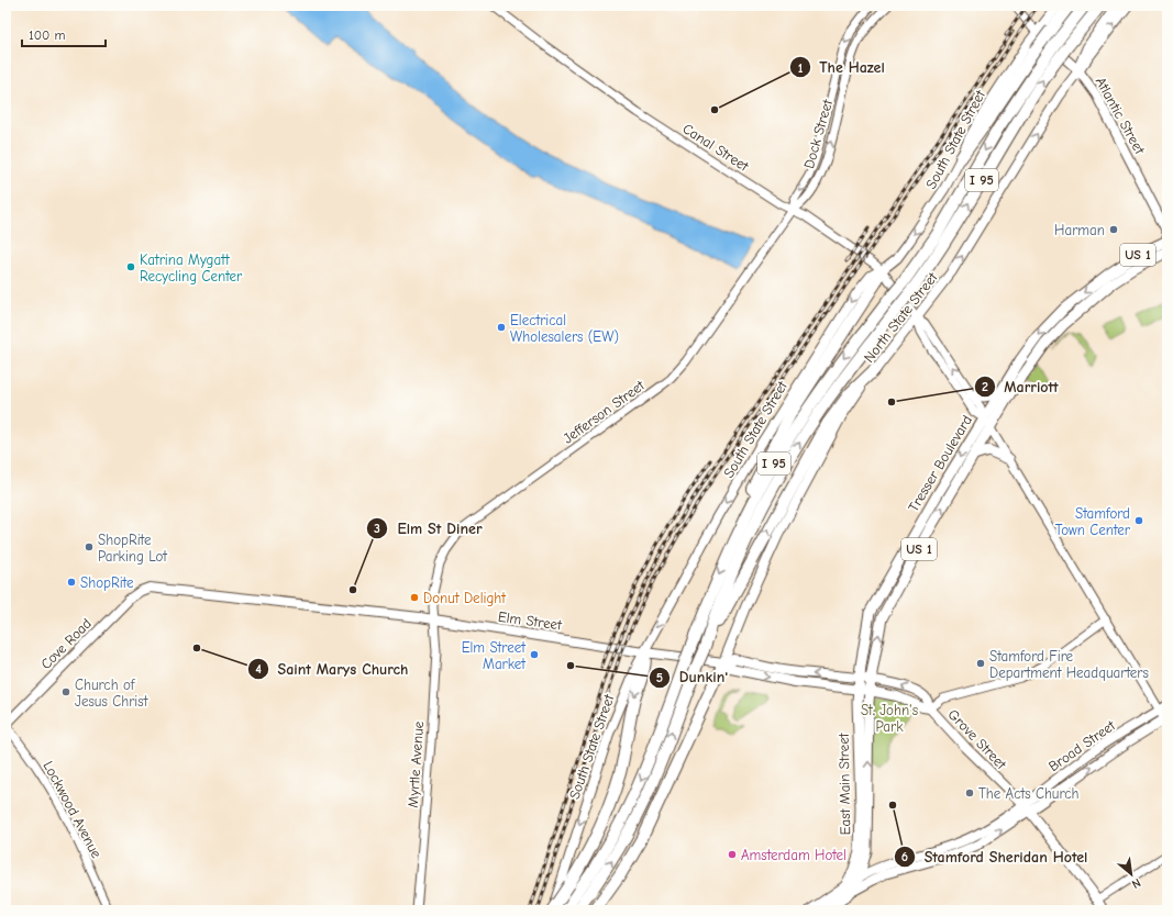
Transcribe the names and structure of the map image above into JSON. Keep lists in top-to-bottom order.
{
  "streets": {
    "highway": ["I 95"],
    "main road": [
      "Atlantic Street",
      "South State Street",
      "US 1",
      "North State Street",
      "Tresser Boulevard",
      "Elm Street",
      "Cove Road",
      "Grove Street",
      "Broad Street",
      "East Main Street"
    ],
    "street": [
      "Dock Street",
      "Canal Street",
      "Jefferson Street",
      "Myrtle Avenue",
      "Lockwood Avenue"
    ]
  },
  "crossings": [
    ["Atlantic Street", "South State Street"],
    ["Atlantic Street", "North State Street"],
    ["Dock Street", "Canal Street"],
    ["Dock Street", "Jefferson Street"],
    ["South State Street", "Canal Street"],
    ["South State Street", "Elm Street"],
    ["Canal Street", "North State Street"],
    ["Canal Street", "Jefferson Street"],
    ["North State Street", "Elm Street"],
    ["North State Street", "Grove Street"],
    ["Jefferson Street", "Elm Street"],
    ["Jefferson Street", "Myrtle Avenue"],
    ["Tresser Boulevard", "Grove Street"],
    ["Tresser Boulevard", "East Main Street"],
    ["Elm Street", "Cove Road"],
    ["Elm Street", "Grove Street"],
    ["Elm Street", "Myrtle Avenue"],
    ["Cove Road", "Lockwood Avenue"],
    ["Grove Street", "Broad Street"],
    ["Grove Street", "East Main Street"],
    ["Broad Street", "East Main Street"]
  ],
  "one_way": ["South State Street", "North State Street"],
  "parks": ["St. John's Park"],
  "places": [
    "The Hazel",
    "Harman",
    "Katrina Mygatt Recycling Center",
    "Electrical Wholesalers (EW)",
    "Marriott",
    "Stamford Town Center",
    "ShopRite Parking Lot",
    "ShopRite",
    "Elm St Diner",
    "Donut Delight",
    "Saint Marys Church",
    "Elm Street Market",
    "Stamford Fire Department Headquarters",
    "Dunkin'",
    "Church of Jesus Christ",
    "The Acts Church",
    "Stamford Sheridan Hotel",
    "Amsterdam Hotel"
  ],
  "scale_bar": "100 m",
  "north": "bottom right"
}
